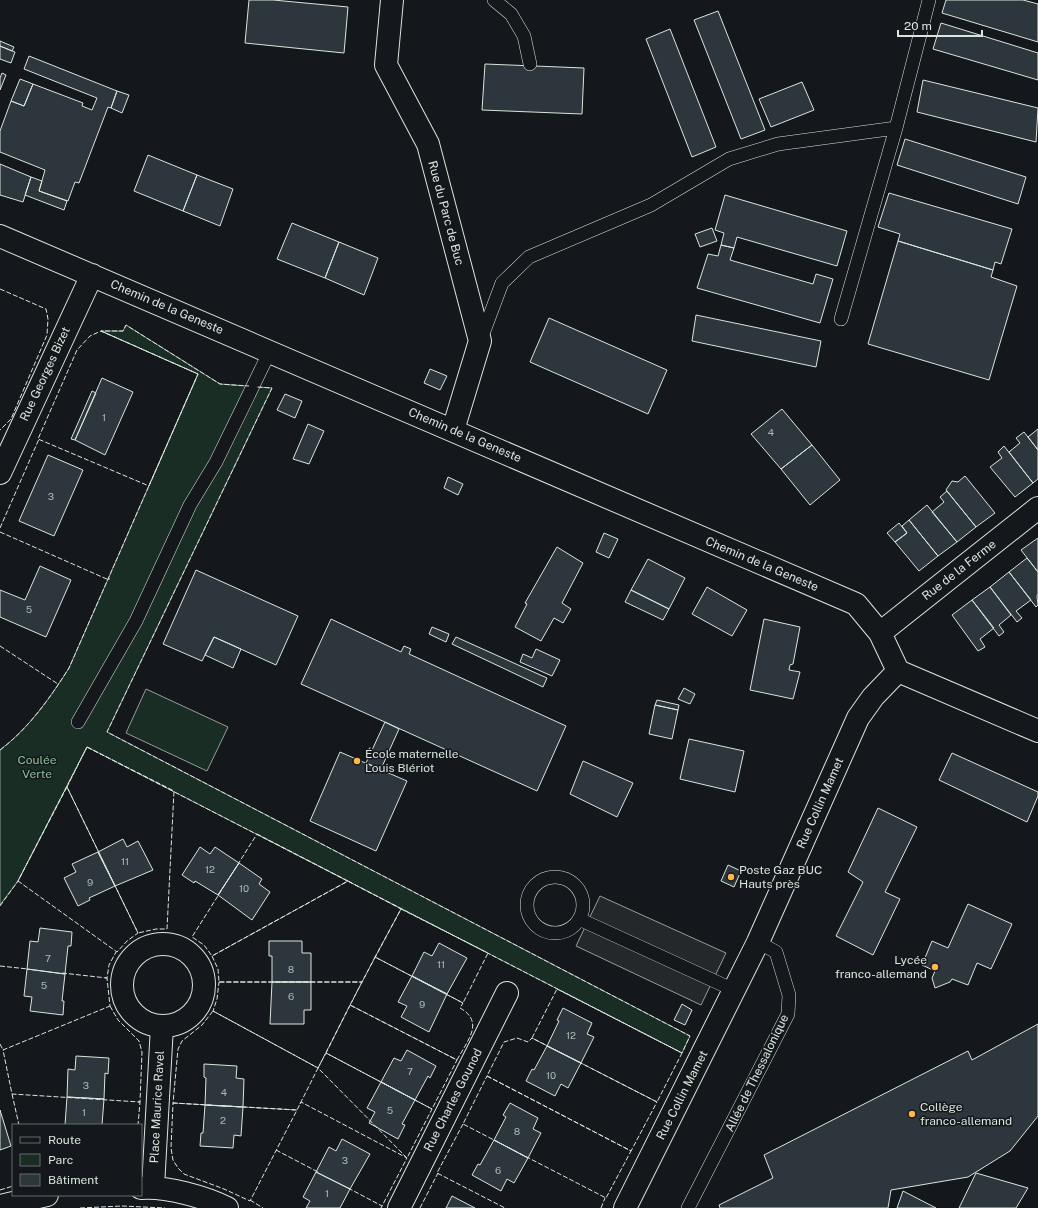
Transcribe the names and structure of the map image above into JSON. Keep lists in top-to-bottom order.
{
  "streets": {
    "street": [
      "Rue du Parc de Buc",
      "Chemin de la Geneste",
      "Rue Georges Bizet",
      "Rue de la Ferme",
      "Rue Collin Mamet",
      "Rue Charles Gounod",
      "Place Maurice Ravel"
    ],
    "lane": ["Allée de Thessalonique"]
  },
  "crossings": [
    ["Chemin de la Geneste", "Rue Georges Bizet"],
    ["Chemin de la Geneste", "Rue de la Ferme"],
    ["Chemin de la Geneste", "Rue Collin Mamet"],
    ["Rue Collin Mamet", "Allée de Thessalonique"]
  ],
  "parks": ["Coulée Verte"],
  "places": [
    "École maternelle Louis Blériot",
    "Poste Gaz BUC Hauts près",
    "Lycée franco-allemand",
    "Collège franco-allemand"
  ],
  "house_numbers": [
    "1",
    "4",
    "3",
    "5",
    "11",
    "12",
    "9",
    "10",
    "7",
    "11",
    "8",
    "5",
    "6",
    "9",
    "12",
    "7",
    "10",
    "3",
    "4",
    "5",
    "1",
    "2",
    "8",
    "3",
    "6",
    "1"
  ],
  "legend": ["Route", "Parc", "Bâtiment"],
  "scale_bar": "20 m"
}
